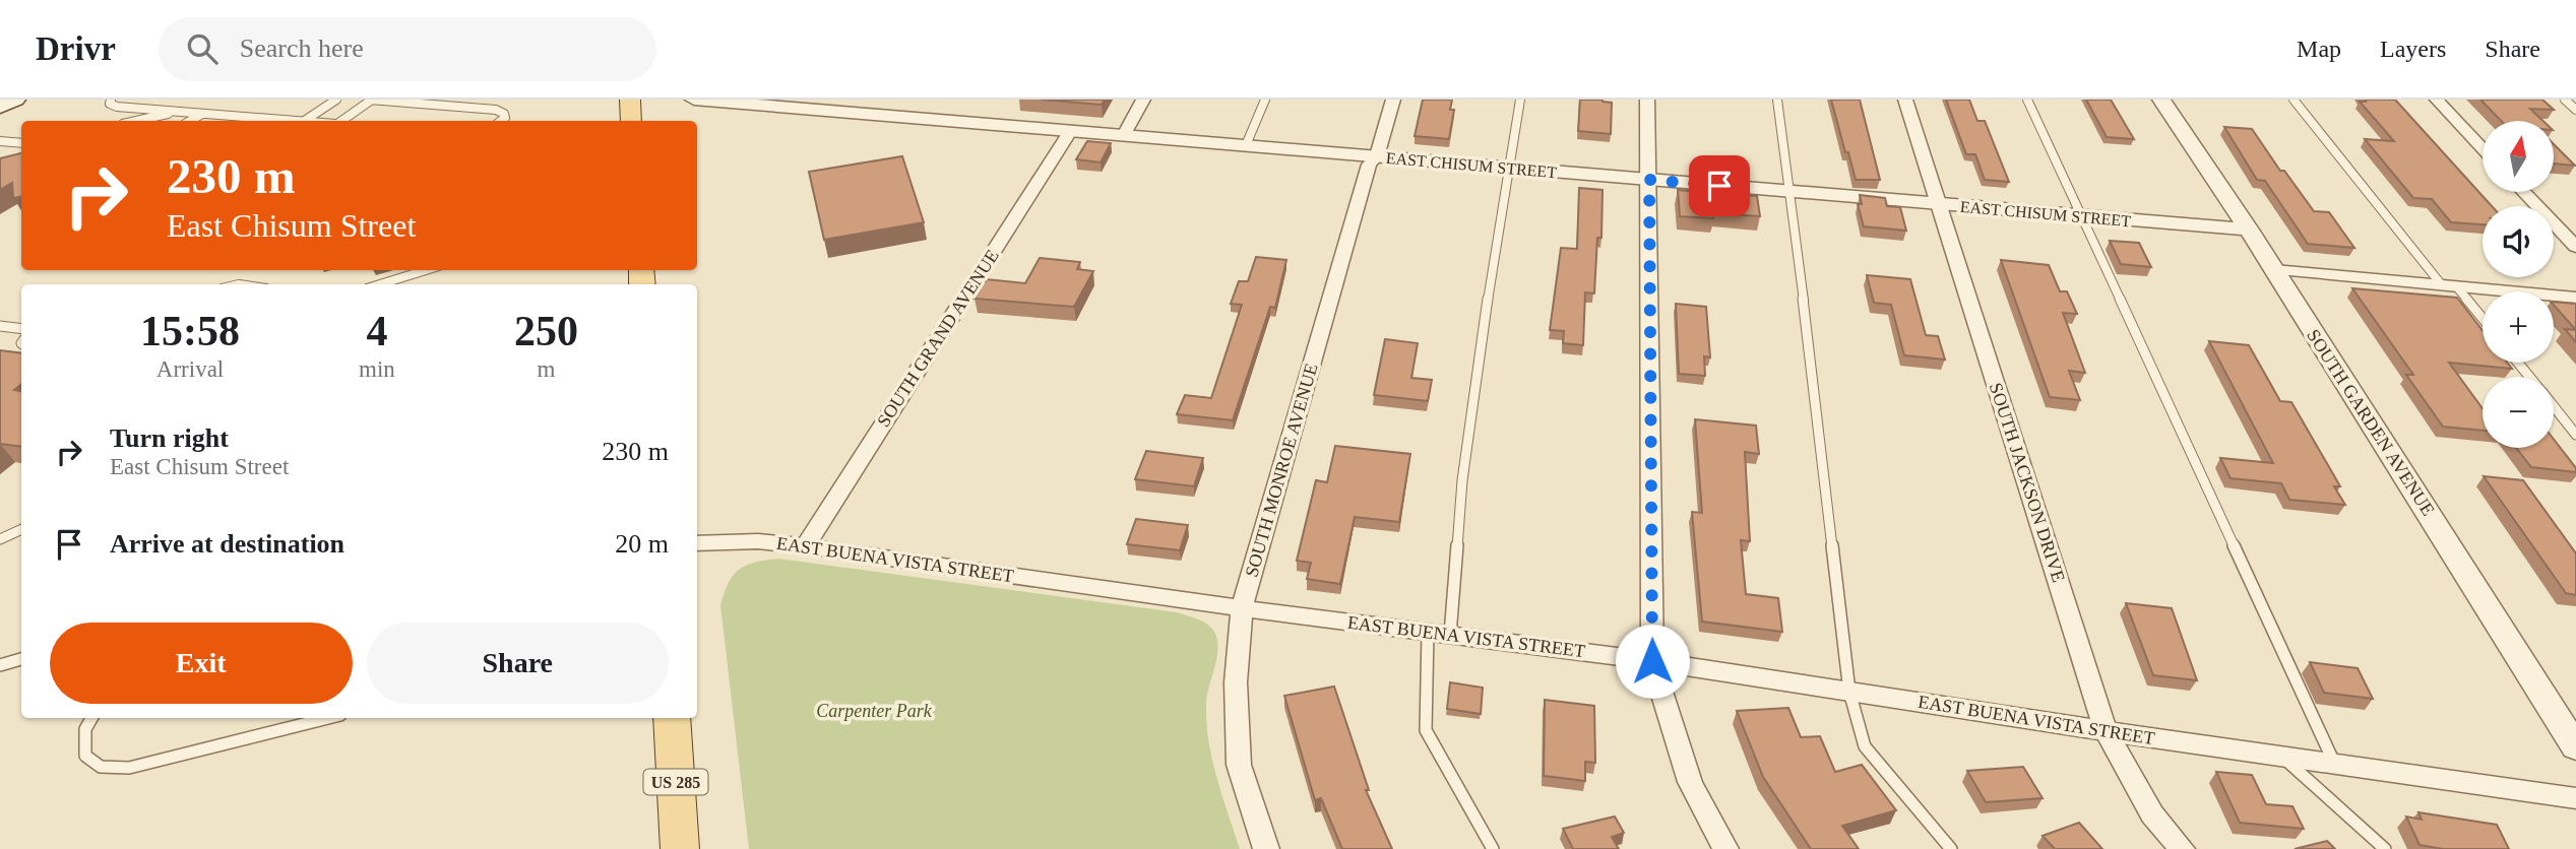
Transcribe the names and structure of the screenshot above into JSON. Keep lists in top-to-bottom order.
{
  "streets": {
    "main road": ["US 285"],
    "street": [
      "EAST CHISUM STREET",
      "SOUTH GRAND AVENUE",
      "SOUTH GARDEN AVENUE",
      "SOUTH MONROE AVENUE",
      "SOUTH JACKSON DRIVE",
      "EAST BUENA VISTA STREET"
    ]
  },
  "crossings": [
    ["EAST CHISUM STREET", "SOUTH GRAND AVENUE"],
    ["EAST CHISUM STREET", "SOUTH GARDEN AVENUE"],
    ["EAST CHISUM STREET", "SOUTH MONROE AVENUE"],
    ["EAST CHISUM STREET", "SOUTH JACKSON DRIVE"],
    ["SOUTH GRAND AVENUE", "EAST BUENA VISTA STREET"],
    ["SOUTH MONROE AVENUE", "EAST BUENA VISTA STREET"],
    ["SOUTH JACKSON DRIVE", "EAST BUENA VISTA STREET"]
  ],
  "parks": ["Carpenter Park"],
  "north": "top",
  "page": {
    "header": "Drivr",
    "search": "Search here",
    "nav": ["Map", "Layers", "Share"],
    "map_buttons": ["+", "−"],
    "turn": ["230 m", "East Chisum Street"],
    "eta": [
      "15:58",
      "Arrival",
      "4",
      "min",
      "250",
      "m"
    ],
    "list": [
      {
        "name": "Turn right",
        "note": "East Chisum Street",
        "value": "230 m"
      },
      {
        "name": "Arrive at destination",
        "value": "20 m"
      }
    ],
    "buttons": ["Exit", "Share"]
  }
}
